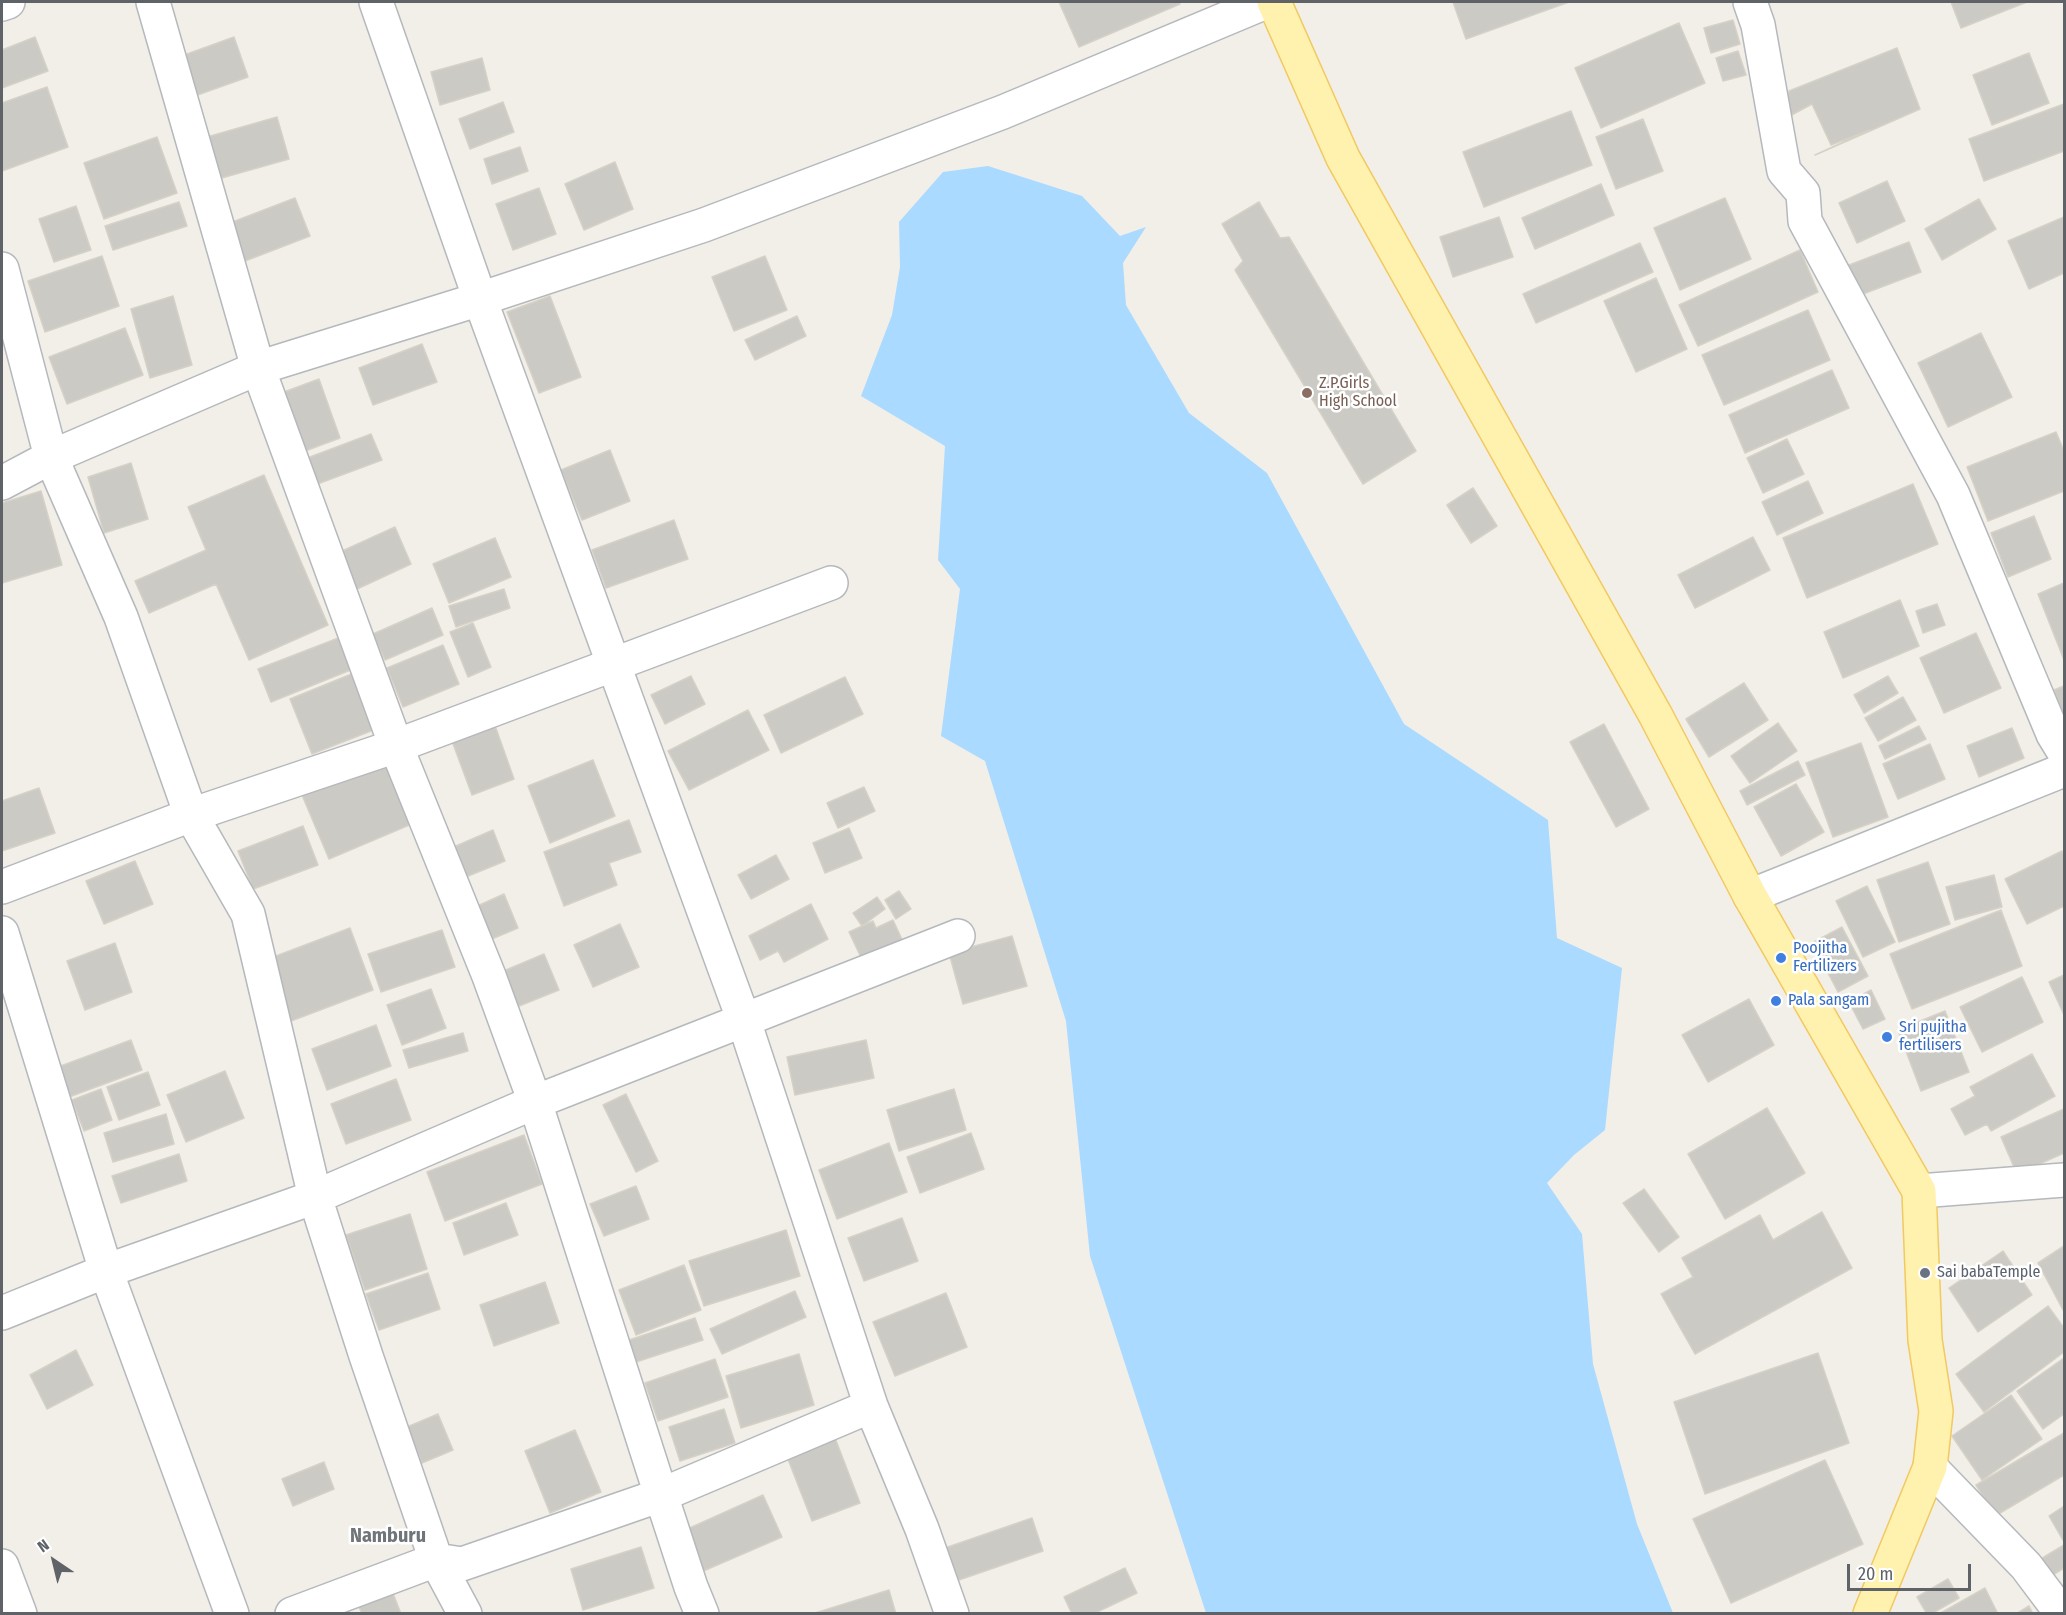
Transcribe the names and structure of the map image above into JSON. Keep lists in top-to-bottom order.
{
  "districts": ["Namburu"],
  "places": [
    "Z.P.Girls High School",
    "Poojitha Fertilizers",
    "Pala sangam",
    "Sri pujitha fertilisers",
    "Sai babaTemple"
  ],
  "scale_bar": "20 m",
  "north": "top left"
}
